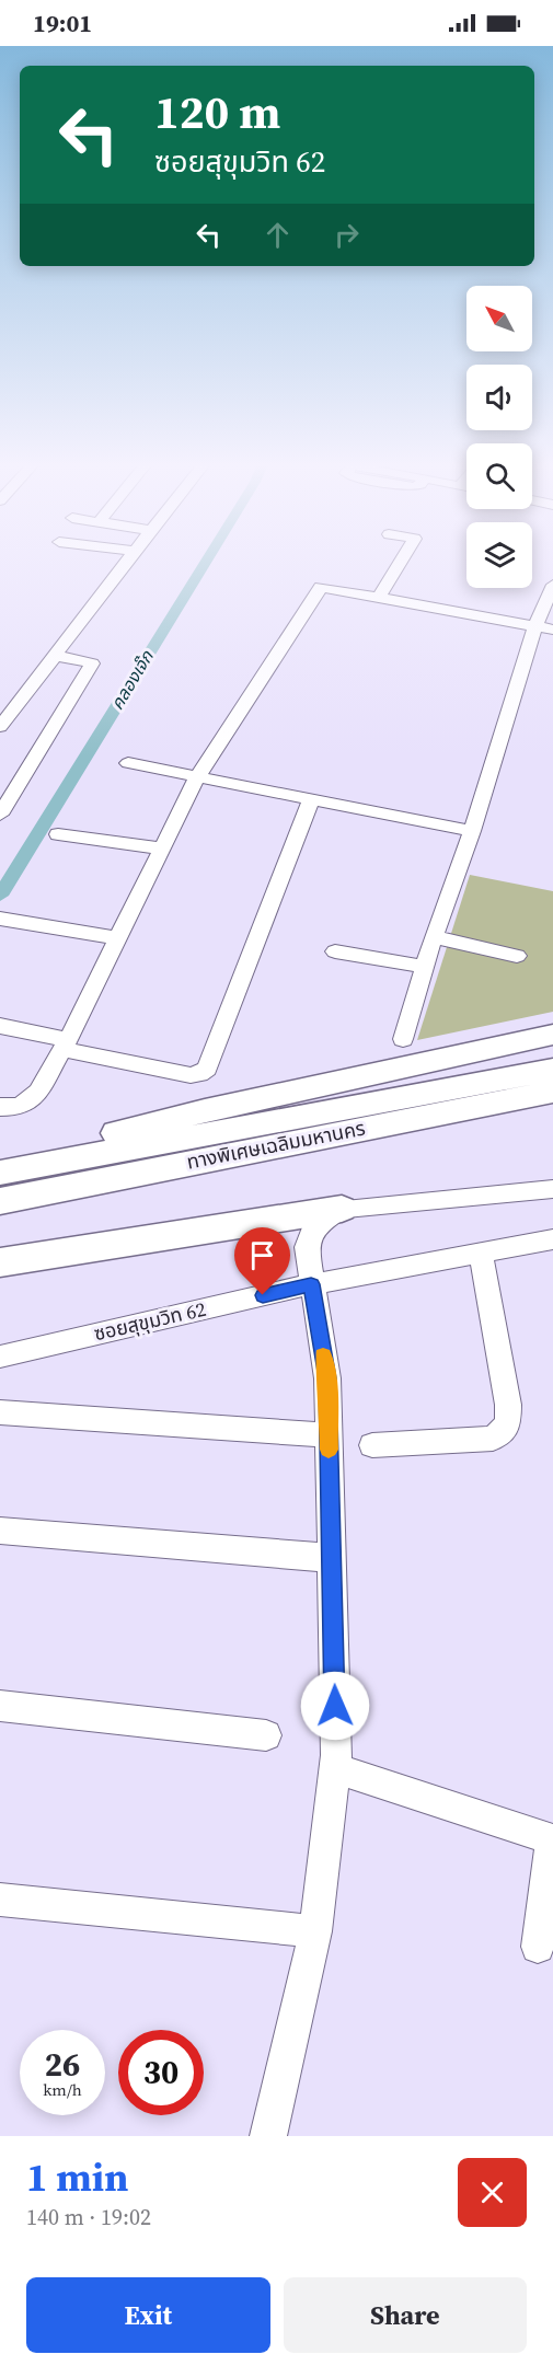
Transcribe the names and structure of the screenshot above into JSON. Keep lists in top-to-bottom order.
{
  "streets": {
    "highway": ["ทางพิเศษเฉลิมมหานคร"],
    "street": ["ซอยสุขุมวิท 62"]
  },
  "water": ["คลองเจ๊ก"],
  "north": "top left",
  "page": {
    "status": "19:01",
    "turn": ["120 m", "ซอยสุขุมวิท 62"],
    "speed": "26 km/h",
    "limit": "30",
    "heading": ["1 min", "140 m · 19:02"],
    "buttons": ["Exit", "Share"]
  }
}
